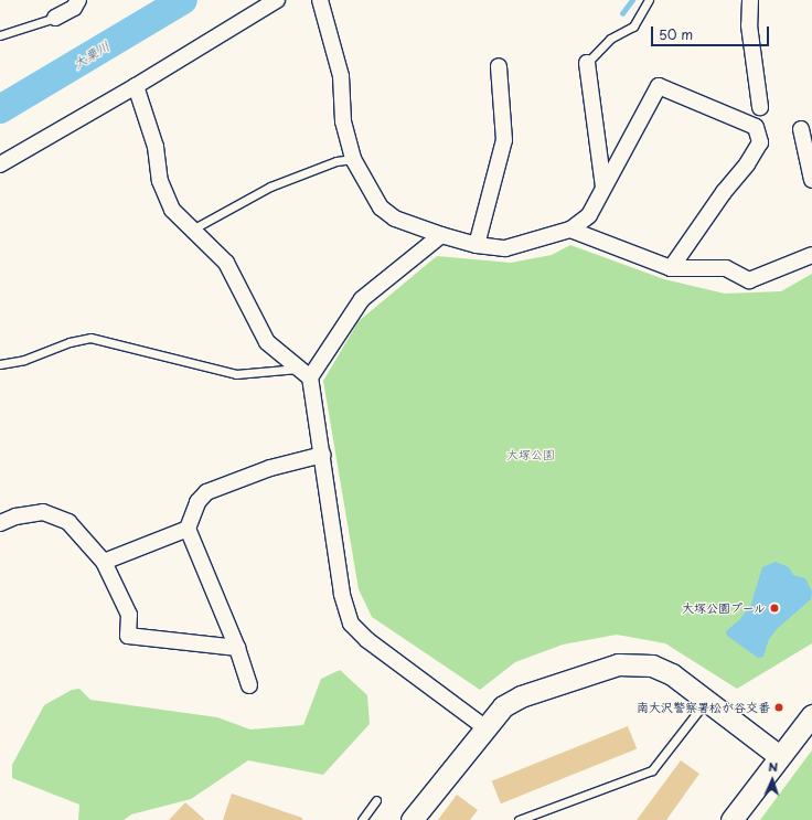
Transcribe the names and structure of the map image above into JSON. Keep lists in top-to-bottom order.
{
  "water": ["大栗川"],
  "parks": ["大塚公園"],
  "places": ["大塚公園プール", "南大沢警察署松が谷交番"],
  "scale_bar": "50 m",
  "north": "top"
}
